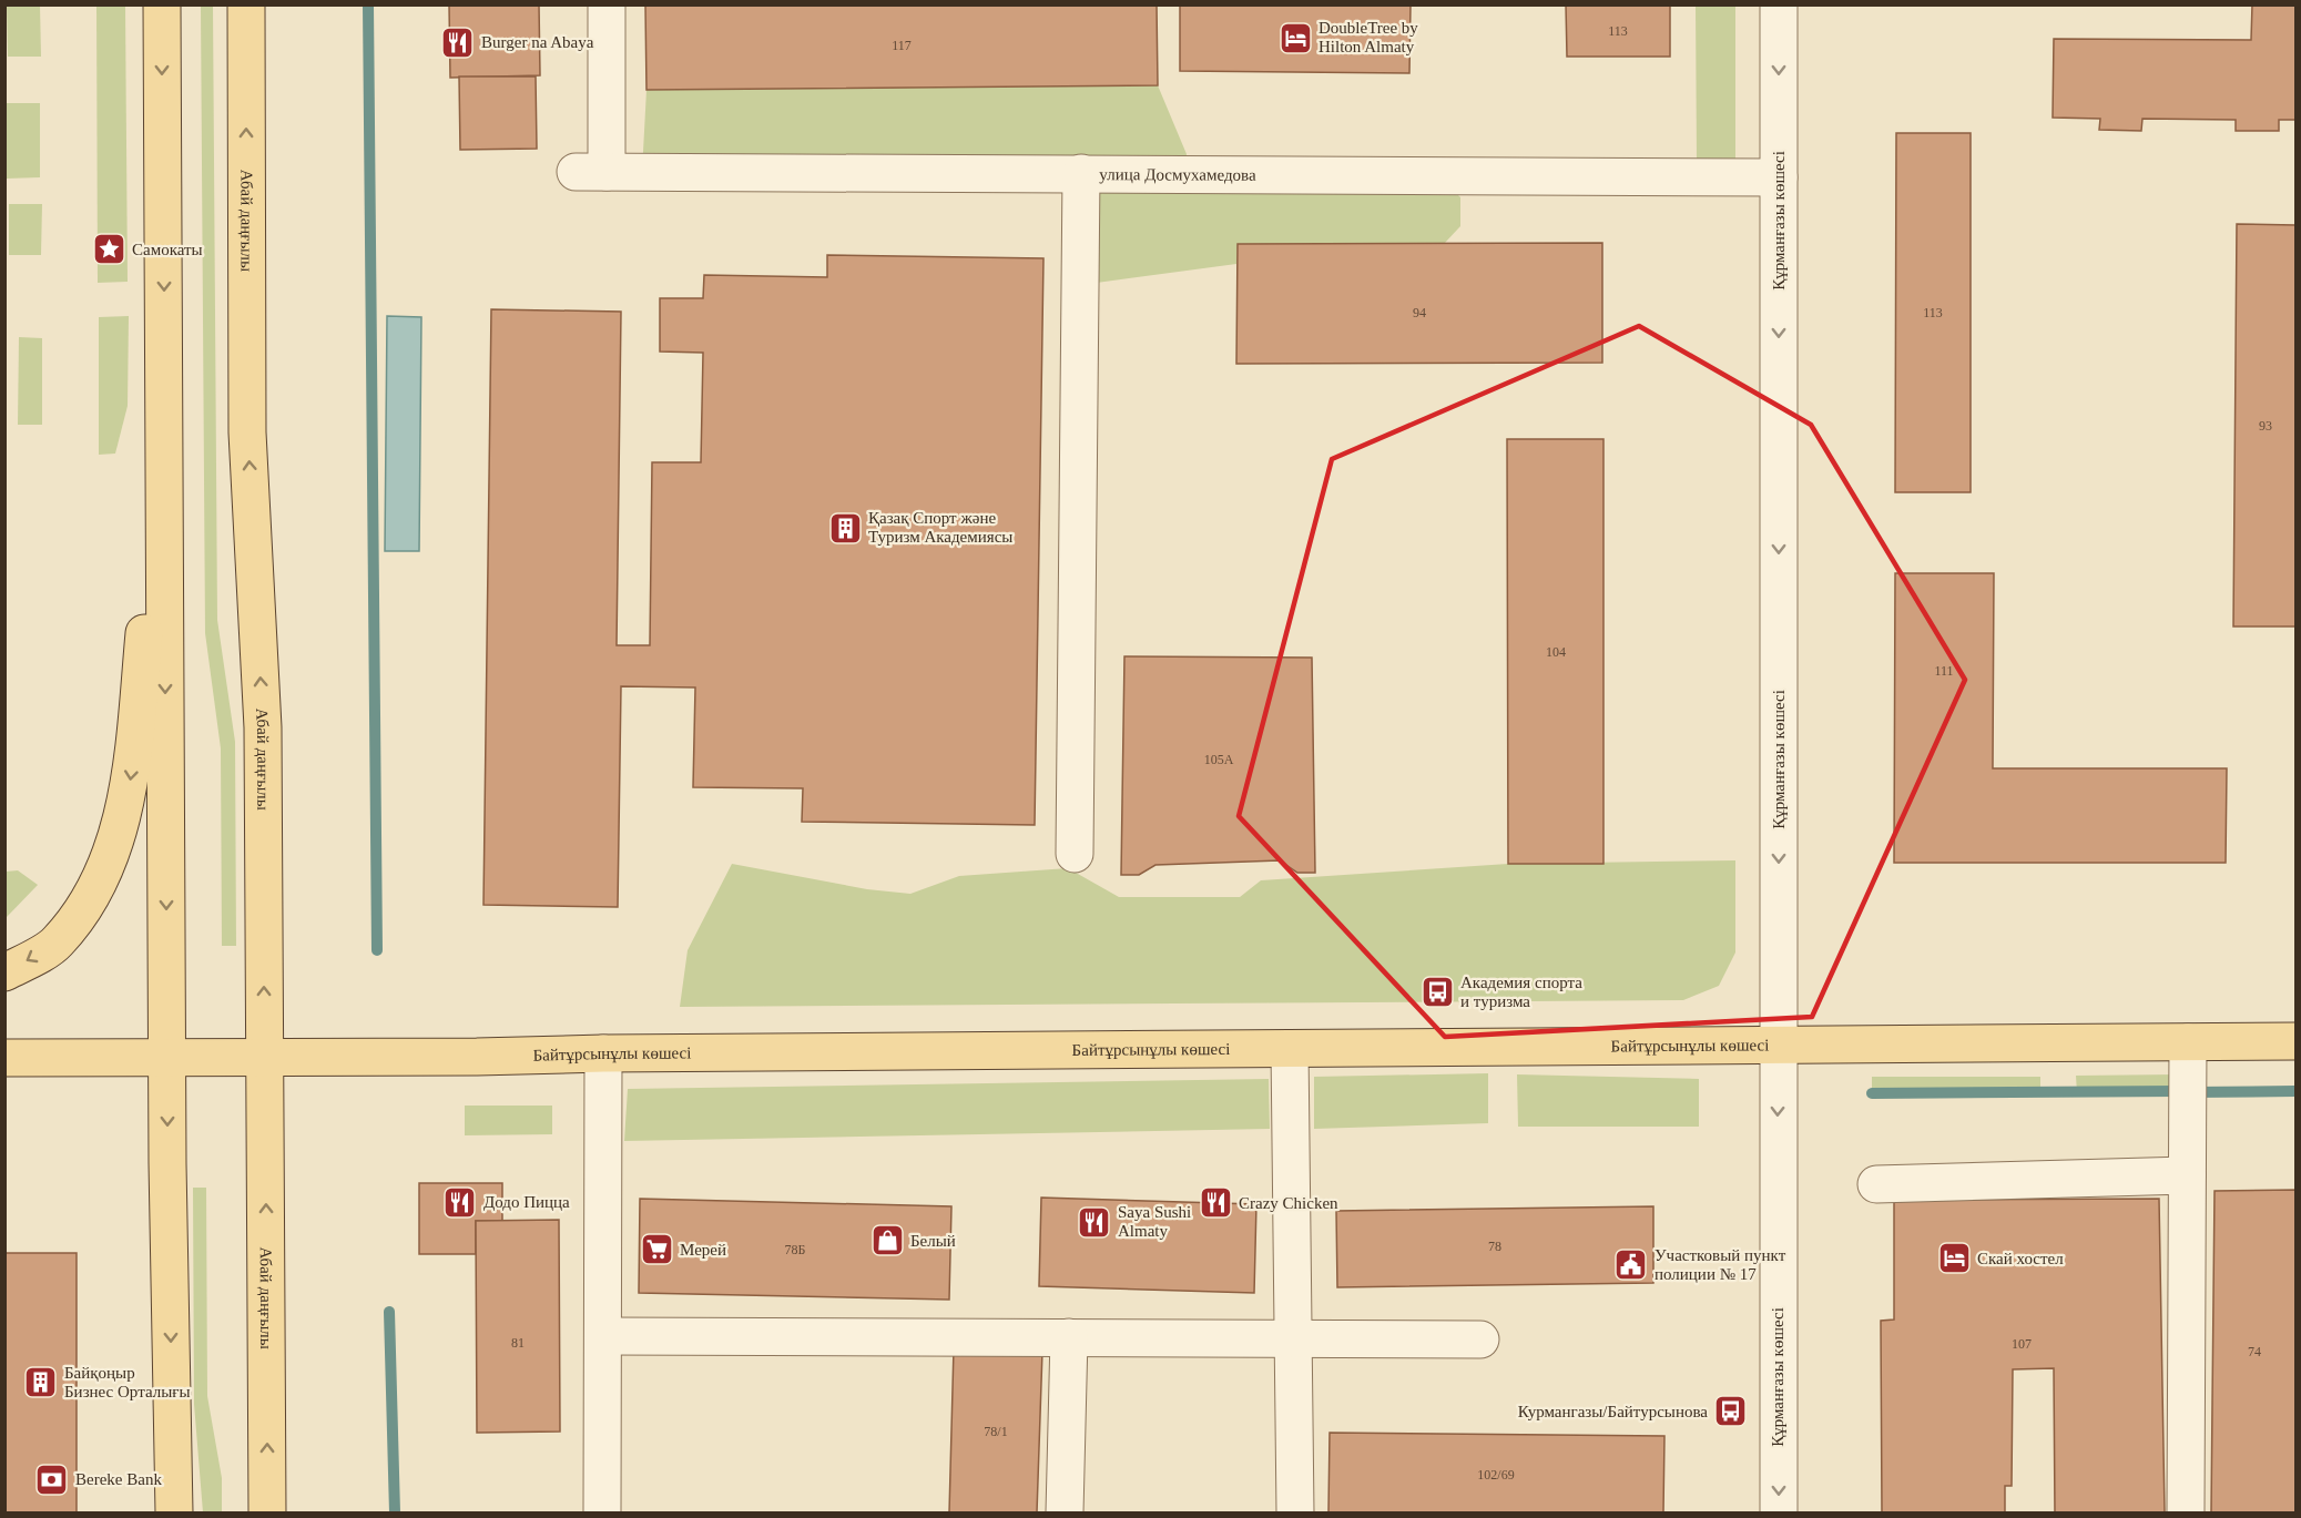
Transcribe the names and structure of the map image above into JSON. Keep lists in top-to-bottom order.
{
  "streets": {
    "main road": ["Абай даңғылы", "Байтұрсынұлы көшесі"],
    "street": ["улица Досмухамедова", "Құрманғазы көшесі"]
  },
  "crossings": [
    ["улица Досмухамедова", "Құрманғазы көшесі"],
    ["Абай даңғылы", "Байтұрсынұлы көшесі"],
    ["Құрманғазы көшесі", "Байтұрсынұлы көшесі"]
  ],
  "one_way": ["Құрманғазы көшесі"],
  "places": {
    "hotel": ["DoubleTree by Hilton Almaty", "Скай хостел"],
    "restaurant": [
      "Burger na Abaya",
      "Додо Пицца",
      "Crazy Chicken",
      "Saya Sushi Almaty"
    ],
    "place": ["Самокаты"],
    "building": ["Қазақ Спорт және Туризм Академиясы", "Байқоңыр Бизнес Орталығы"],
    "bus stop": ["Академия спорта и туризма", "Курмангазы/Байтурсынова"],
    "shop": ["Белый"],
    "supermarket": ["Мерей"],
    "public building": ["Участковый пункт полиции № 17"],
    "bank": ["Bereke Bank"]
  },
  "house_numbers": [
    "113",
    "117",
    "94",
    "113",
    "93",
    "104",
    "111",
    "105А",
    "78",
    "78Б",
    "81",
    "107",
    "74",
    "78/1",
    "102/69"
  ]
}
